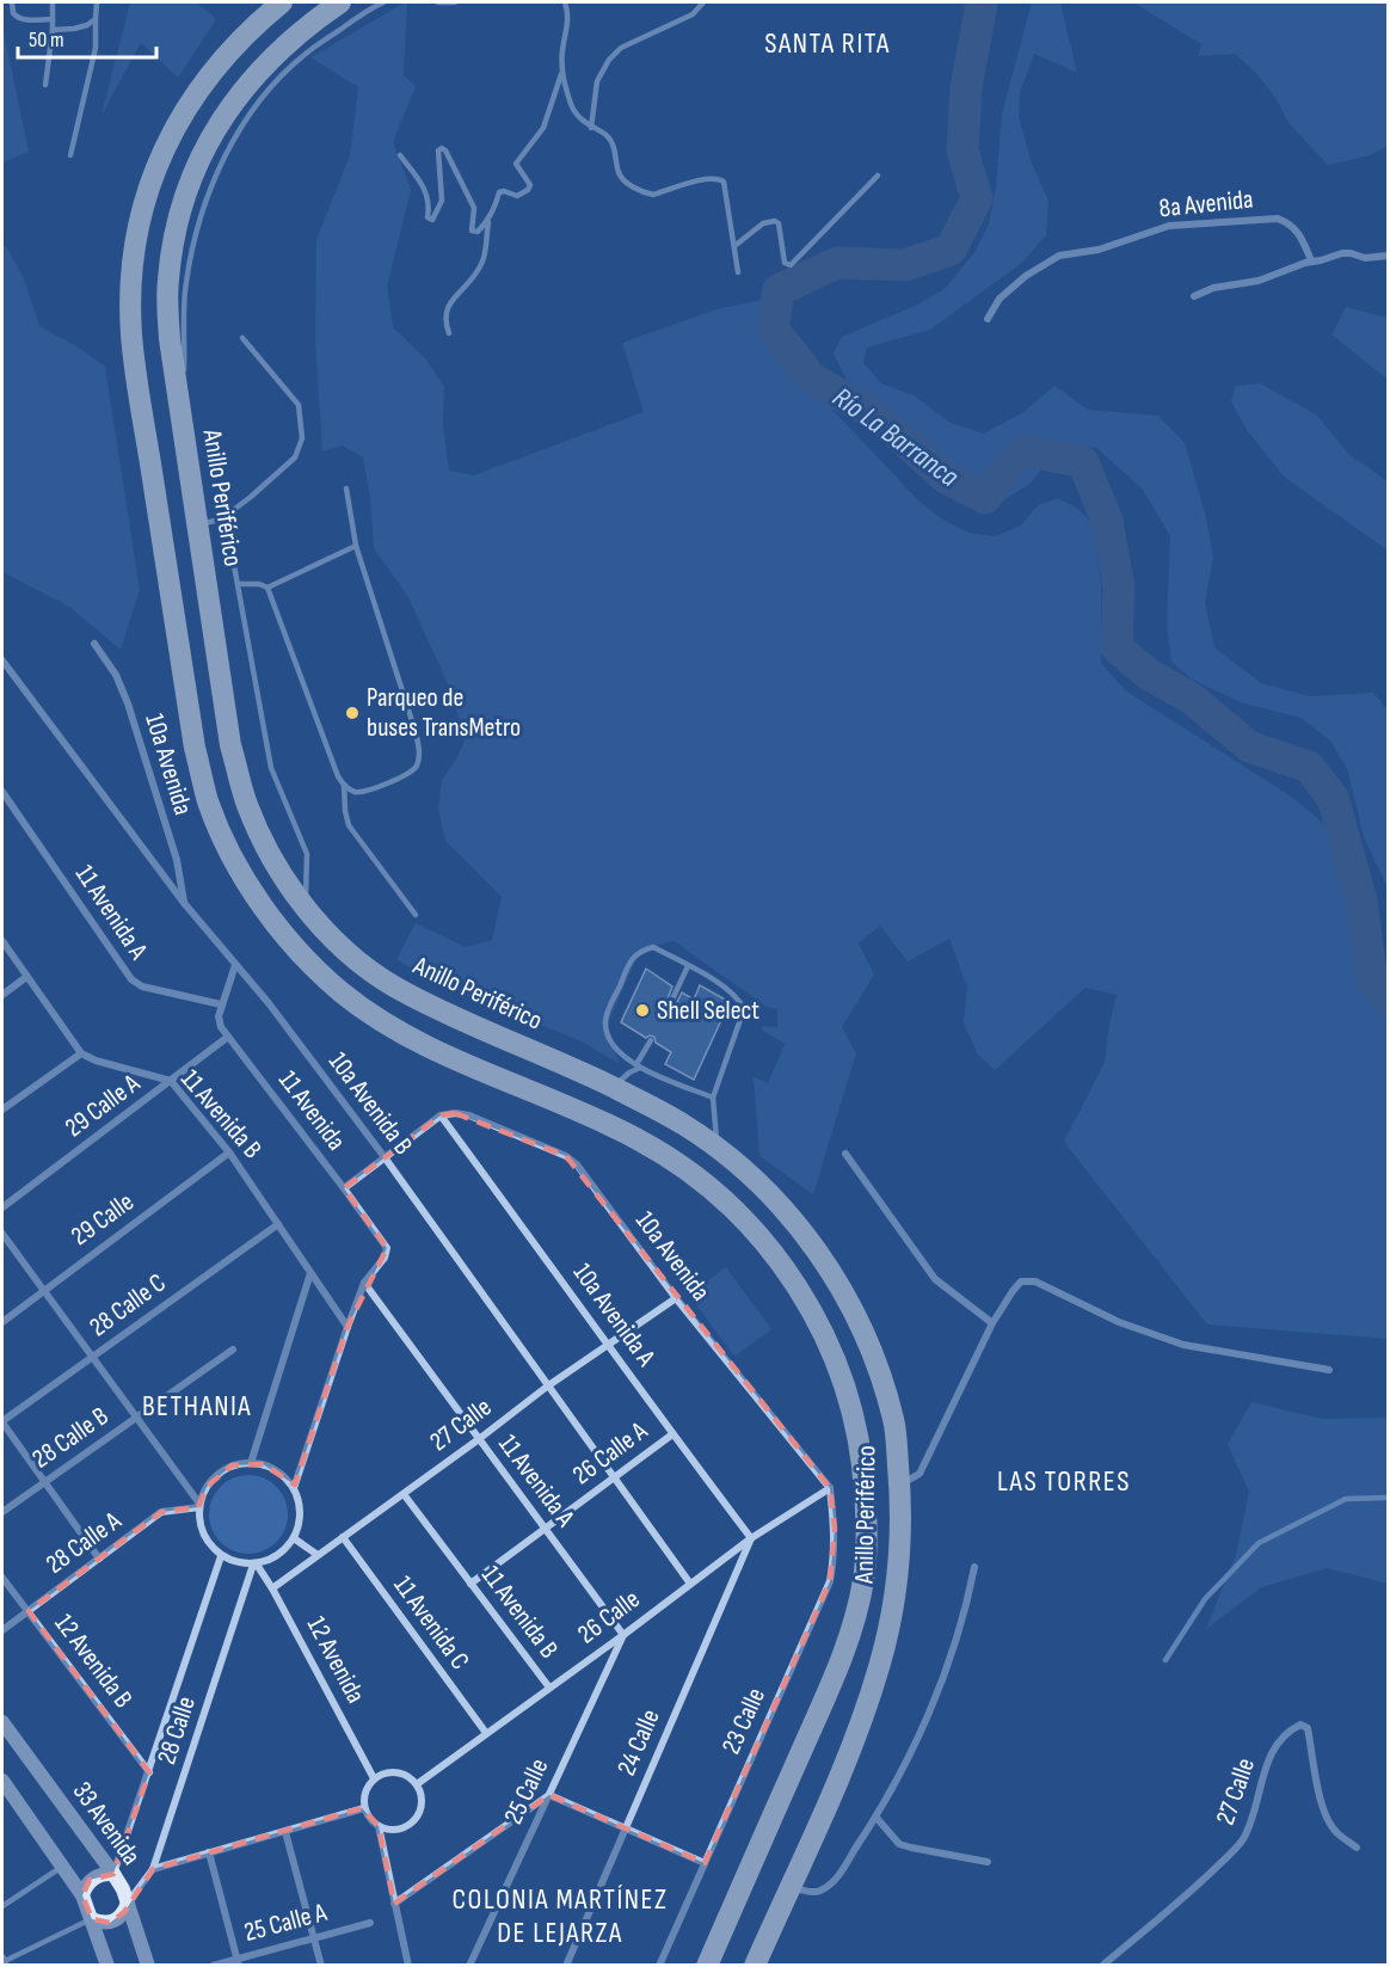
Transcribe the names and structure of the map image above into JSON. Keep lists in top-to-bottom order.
{
  "streets": {
    "highway": ["Anillo Periférico"],
    "street": [
      "8a Avenida",
      "10a Avenida",
      "11 Avenida A",
      "10a Avenida B",
      "29 Calle A",
      "11 Avenida",
      "11 Avenida B",
      "29 Calle",
      "28 Calle C",
      "10a Avenida A",
      "27 Calle",
      "28 Calle B",
      "26 Calle A",
      "28 Calle A",
      "26 Calle",
      "11 Avenida C",
      "12 Avenida",
      "12 Avenida B",
      "23 Calle",
      "28 Calle",
      "24 Calle",
      "25 Calle",
      "33 Avenida",
      "25 Calle A"
    ]
  },
  "crossings": [
    ["10a Avenida", "10a Avenida B"],
    ["10a Avenida", "10a Avenida A"],
    ["10a Avenida", "27 Calle"],
    ["10a Avenida", "26 Calle"],
    ["10a Avenida", "23 Calle"],
    ["11 Avenida A", "11 Avenida"],
    ["11 Avenida A", "27 Calle"],
    ["11 Avenida A", "26 Calle A"],
    ["11 Avenida A", "26 Calle"],
    ["11 Avenida A", "25 Calle"],
    ["10a Avenida B", "27 Calle"],
    ["10a Avenida B", "26 Calle A"],
    ["10a Avenida B", "26 Calle"],
    ["29 Calle A", "11 Avenida"],
    ["29 Calle A", "11 Avenida B"],
    ["11 Avenida B", "29 Calle"],
    ["11 Avenida B", "28 Calle C"],
    ["11 Avenida B", "27 Calle"],
    ["11 Avenida B", "26 Calle A"],
    ["11 Avenida B", "26 Calle"],
    ["10a Avenida A", "27 Calle"],
    ["10a Avenida A", "26 Calle A"],
    ["10a Avenida A", "26 Calle"],
    ["10a Avenida A", "24 Calle"],
    ["27 Calle", "11 Avenida C"],
    ["27 Calle", "12 Avenida"],
    ["28 Calle A", "12 Avenida"],
    ["28 Calle A", "12 Avenida B"],
    ["28 Calle A", "28 Calle"],
    ["26 Calle", "11 Avenida C"],
    ["26 Calle", "12 Avenida"],
    ["26 Calle", "23 Calle"],
    ["26 Calle", "24 Calle"],
    ["26 Calle", "25 Calle"],
    ["12 Avenida", "28 Calle"],
    ["12 Avenida B", "28 Calle"],
    ["28 Calle", "33 Avenida"]
  ],
  "districts": [
    "SANTA RITA",
    "BETHANIA",
    "LAS TORRES",
    "COLONIA MARTÍNEZ DE LEJARZA"
  ],
  "water": ["Río La Barranca"],
  "places": ["Parqueo de buses TransMetro", "Shell Select"],
  "scale_bar": "50 m"
}
